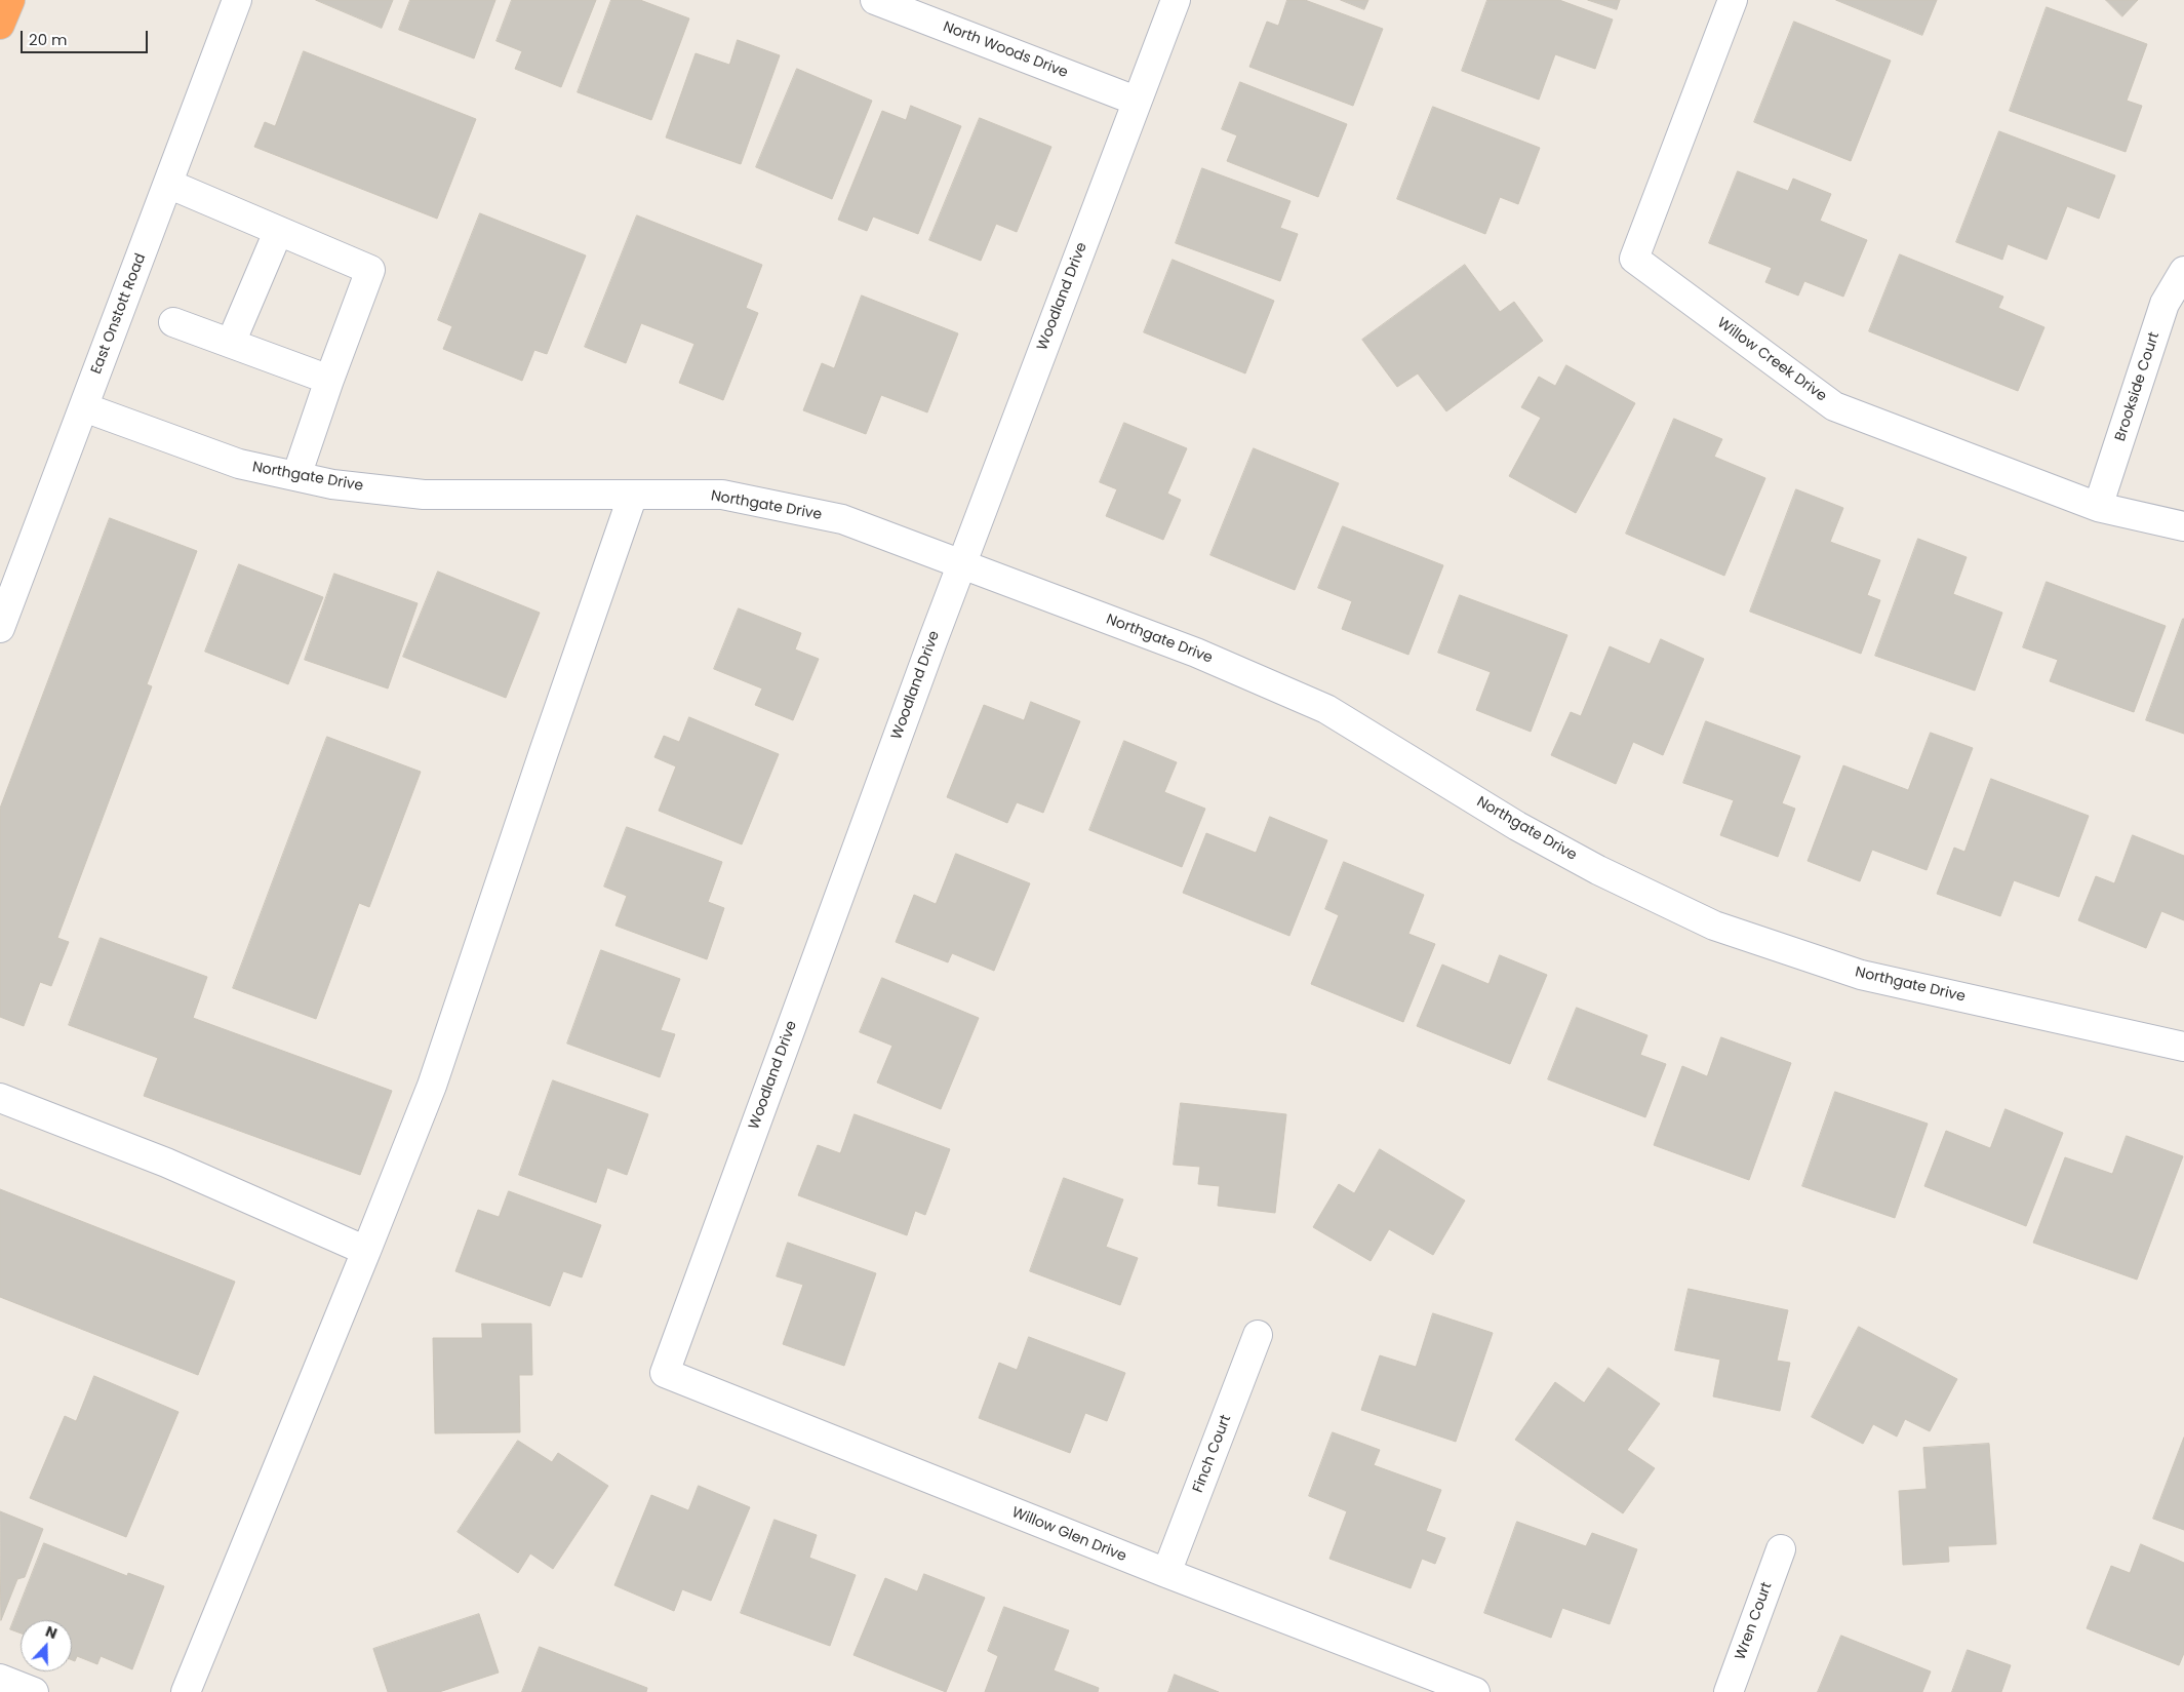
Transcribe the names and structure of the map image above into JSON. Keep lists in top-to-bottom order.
{
  "streets": {
    "street": [
      "North Woods Drive",
      "Woodland Drive",
      "East Onstott Road",
      "Willow Creek Drive",
      "Brookside Court",
      "Northgate Drive",
      "Finch Court",
      "Willow Glen Drive",
      "Wren Court"
    ]
  },
  "crossings": [
    ["North Woods Drive", "Woodland Drive"],
    ["Woodland Drive", "Northgate Drive"],
    ["Woodland Drive", "Willow Glen Drive"],
    ["East Onstott Road", "Northgate Drive"],
    ["Willow Creek Drive", "Brookside Court"],
    ["Finch Court", "Willow Glen Drive"]
  ],
  "scale_bar": "20 m",
  "north": "top"
}
